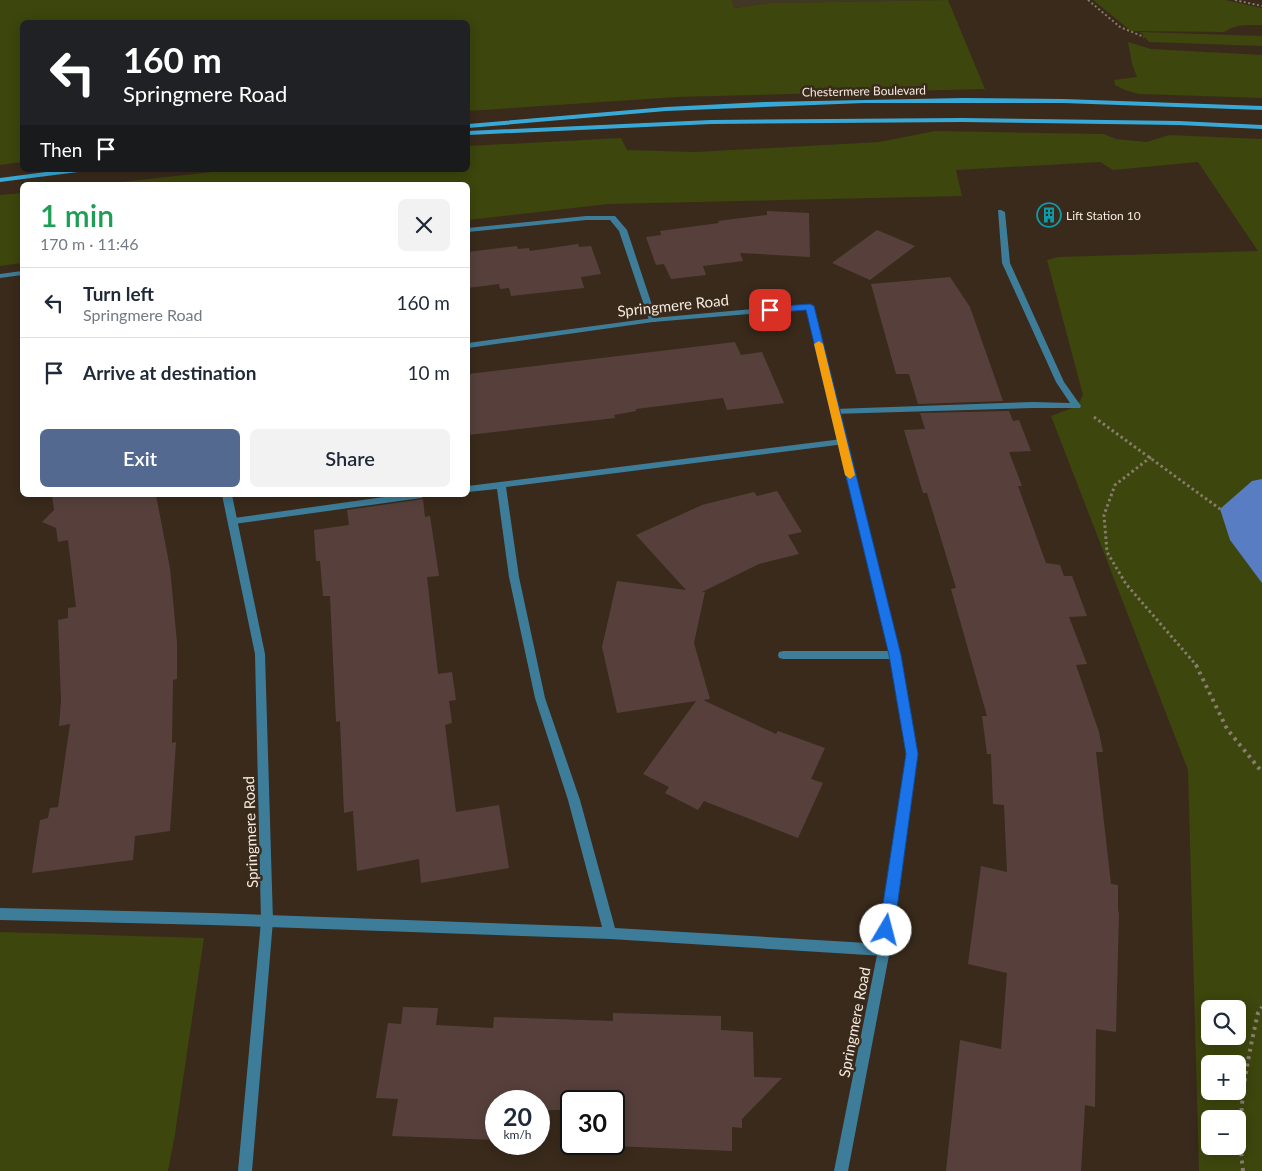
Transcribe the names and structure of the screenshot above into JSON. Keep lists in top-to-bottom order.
{
  "streets": {
    "main road": ["Chestermere Boulevard"],
    "street": ["Springmere Road"]
  },
  "places": {
    "building": ["Lift Station 10"]
  },
  "page": {
    "turn": ["160 m", "Springmere Road"],
    "then": "Then",
    "heading": ["1 min", "170 m · 11:46"],
    "list": [
      {
        "name": "Turn left",
        "note": "Springmere Road",
        "value": "160 m"
      },
      {
        "name": "Arrive at destination",
        "value": "10 m"
      }
    ],
    "buttons": ["Exit", "Share"],
    "map_buttons": ["+", "−"],
    "speed": "20 km/h",
    "limit": "30"
  }
}
